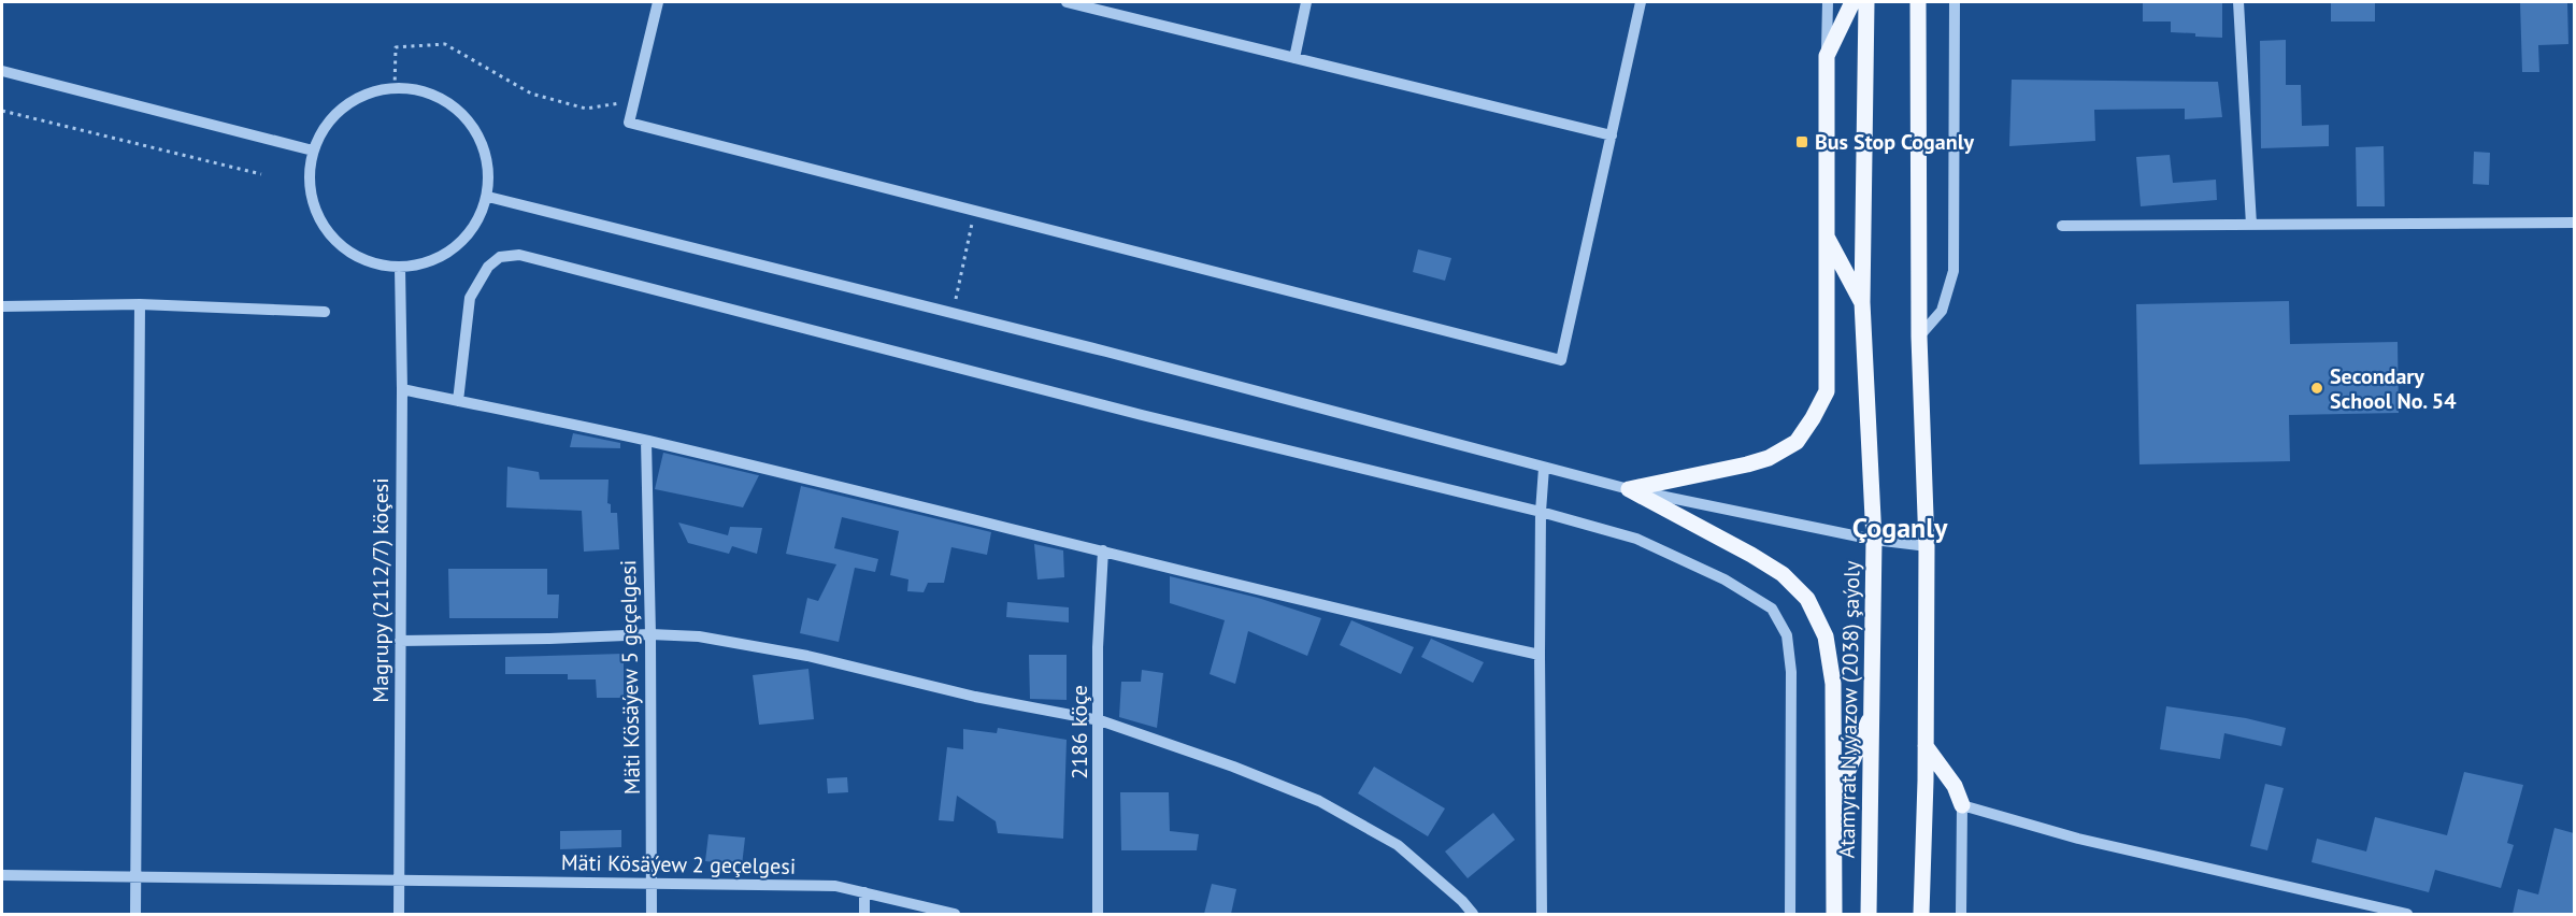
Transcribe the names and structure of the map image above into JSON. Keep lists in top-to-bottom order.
{
  "streets": {
    "main road": ["Atamyrat Nyýazow (2038) şaýoly"],
    "street": [
      "Magrupy (2112/7) köçesi",
      "Mäti Kösäýew 5 geçelgesi",
      "2186 köçe",
      "Mäti Kösäýew 2 geçelgesi"
    ]
  },
  "crossings": [
    ["Magrupy (2112/7) köçesi", "Mäti Kösäýew 2 geçelgesi"],
    ["Mäti Kösäýew 5 geçelgesi", "Mäti Kösäýew 2 geçelgesi"]
  ],
  "districts": ["Çoganly"],
  "places": {
    "transit": ["Bus Stop Coganly"],
    "other": ["Secondary School No. 54"]
  }
}
